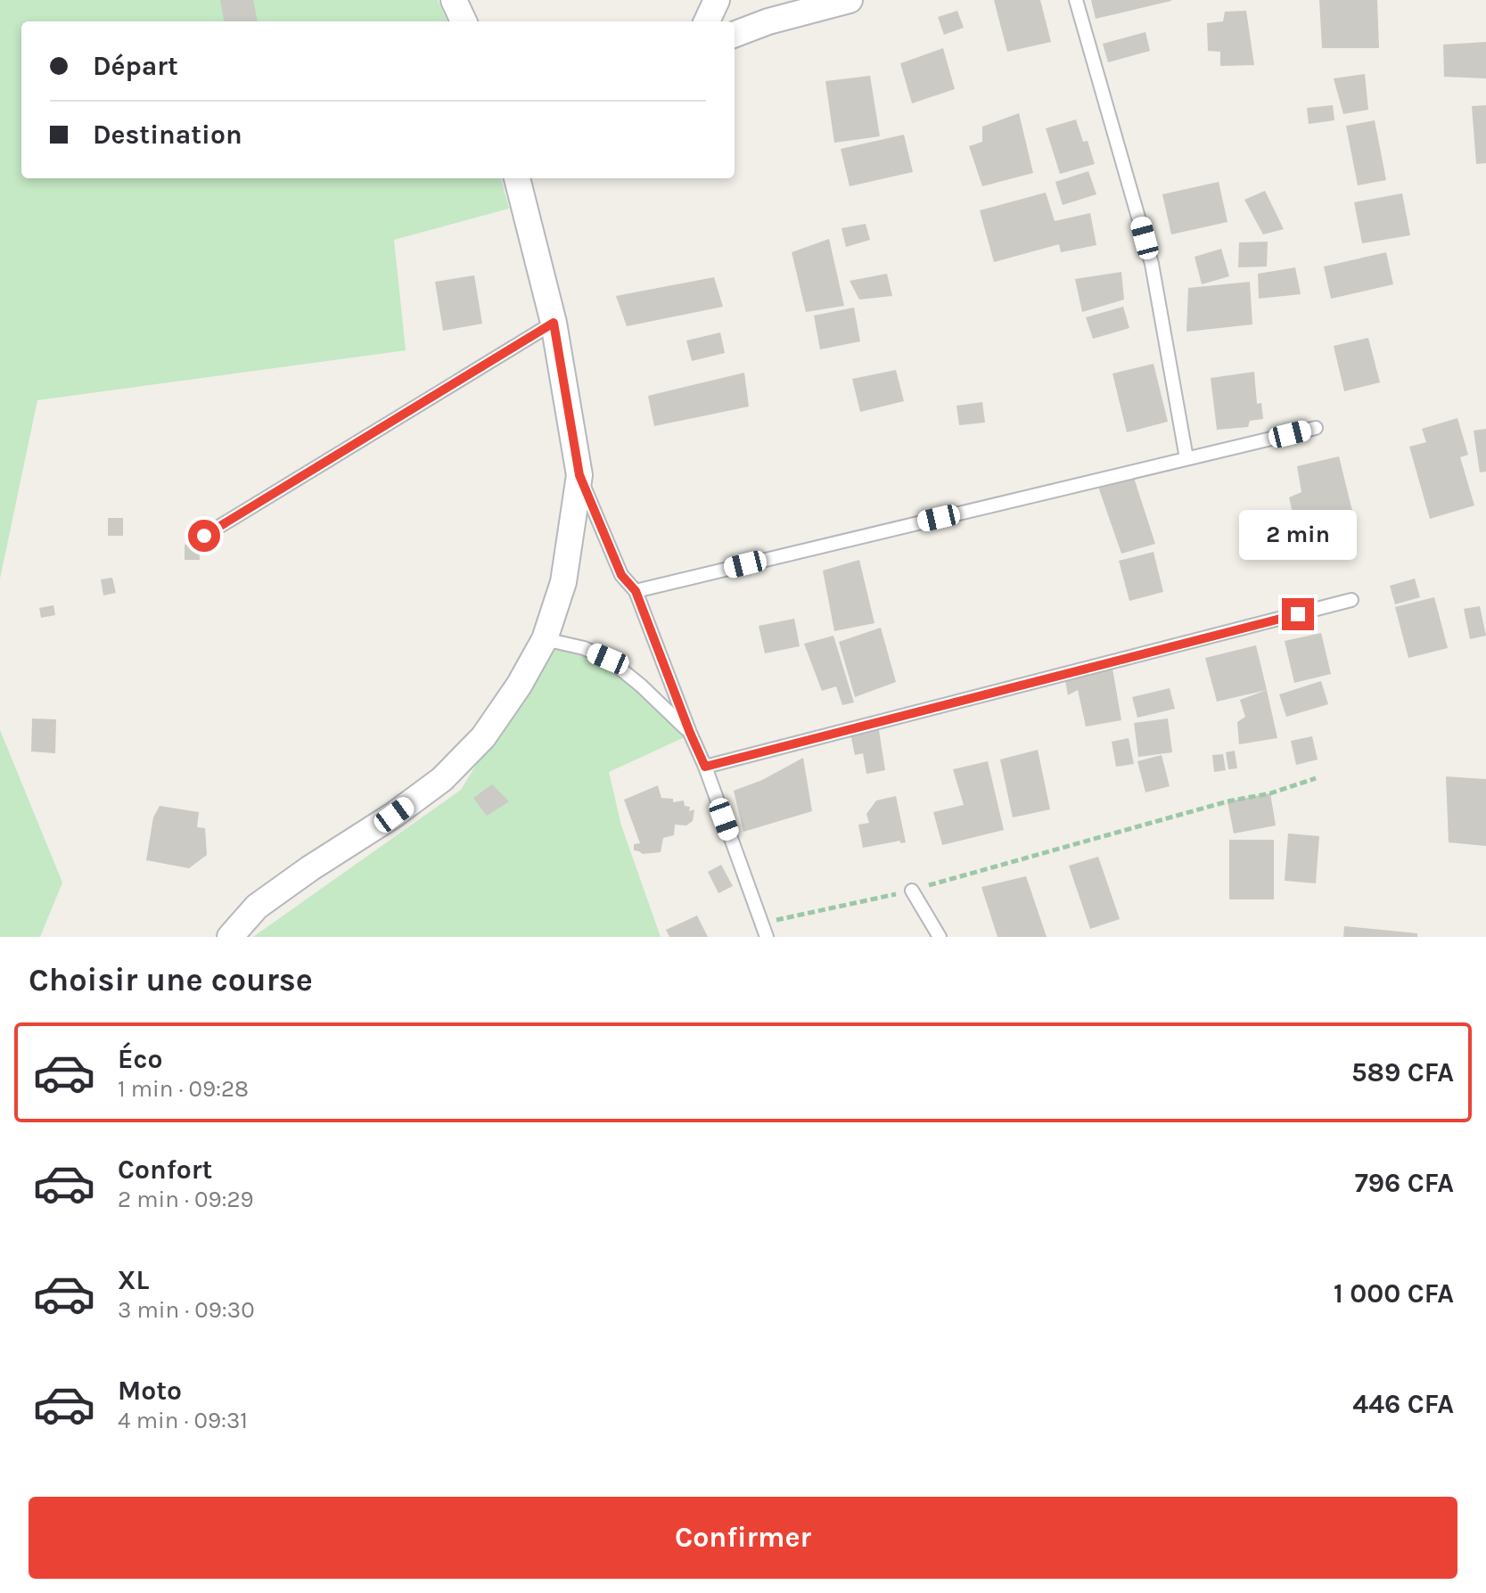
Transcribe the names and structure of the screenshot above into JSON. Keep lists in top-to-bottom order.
{
  "page": {
    "banner": ["Départ", "Destination"],
    "bubble": "2 min",
    "heading": "Choisir une course",
    "list": [
      {
        "name": "Éco",
        "note": "1 min · 09:28",
        "value": "589 CFA"
      },
      {
        "name": "Confort",
        "note": "2 min · 09:29",
        "value": "796 CFA"
      },
      {
        "name": "XL",
        "note": "3 min · 09:30",
        "value": "1 000 CFA"
      },
      {
        "name": "Moto",
        "note": "4 min · 09:31",
        "value": "446 CFA"
      }
    ],
    "buttons": "Confirmer"
  }
}
